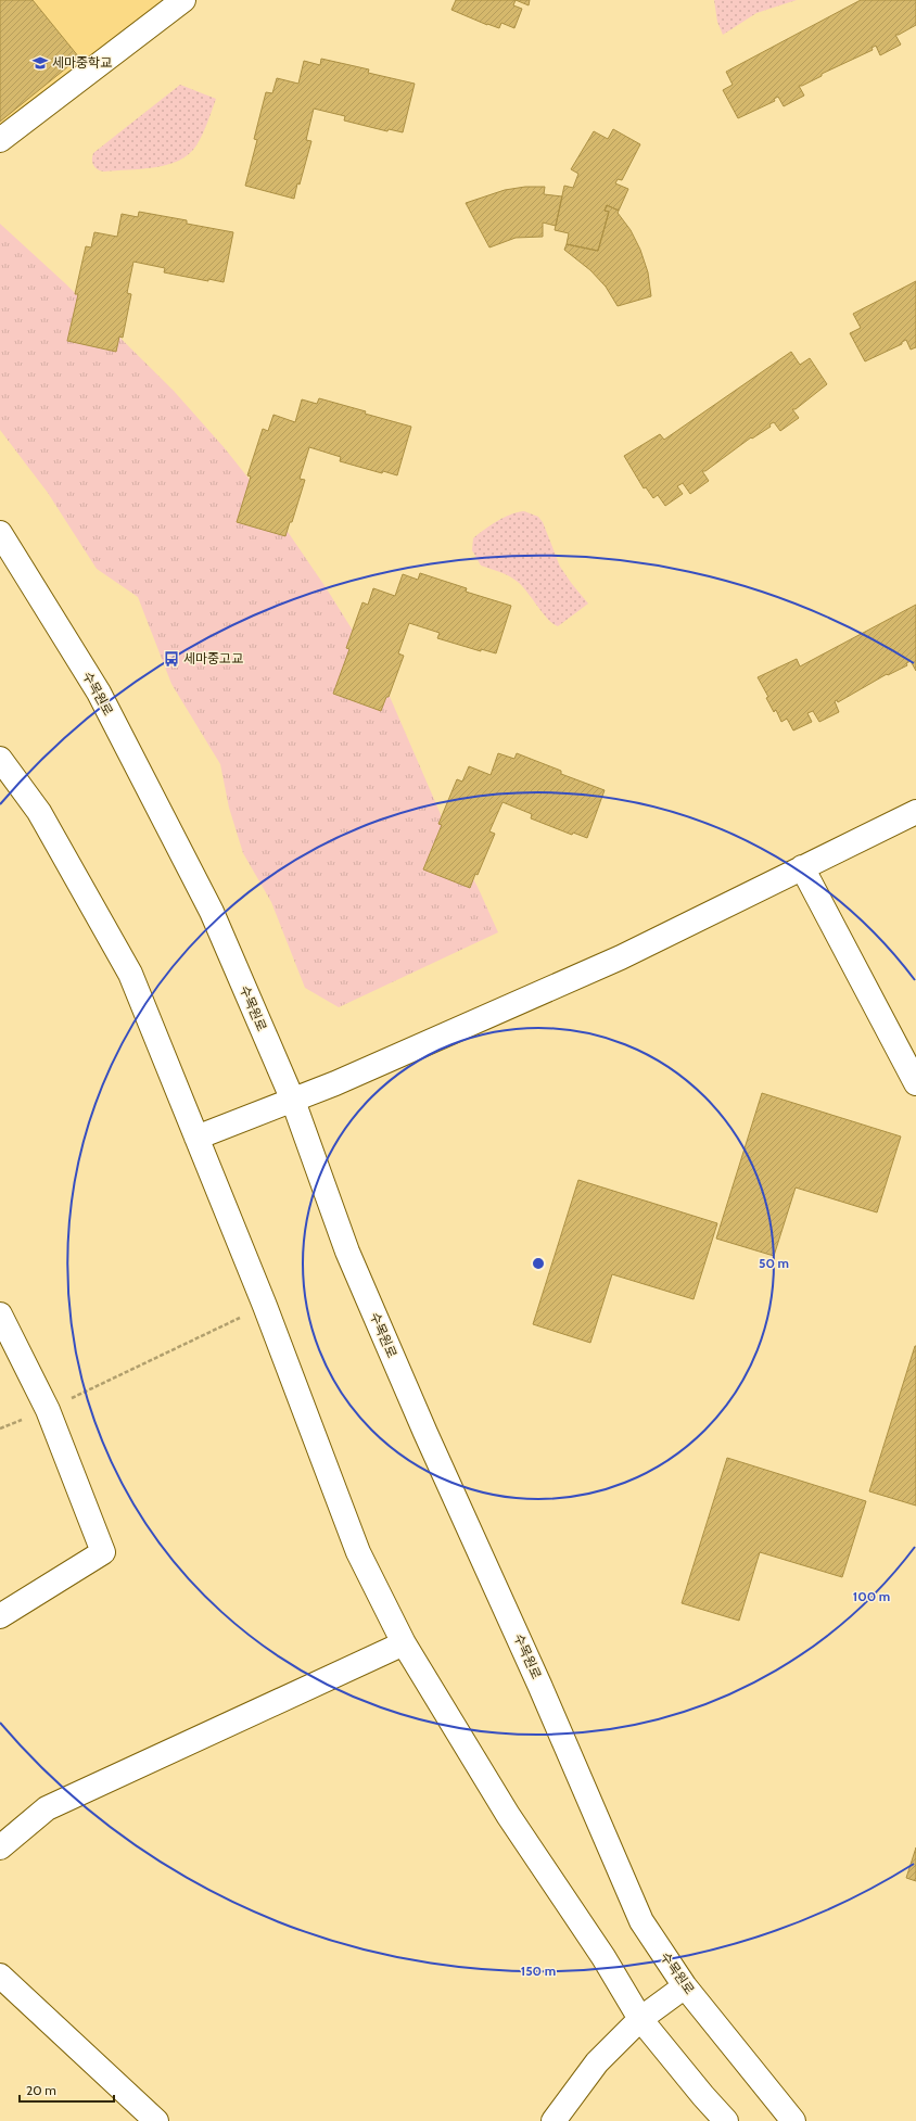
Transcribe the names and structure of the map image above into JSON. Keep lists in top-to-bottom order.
{
  "streets": {
    "street": ["수목원로"]
  },
  "places": {
    "school or university": ["세마중학교"],
    "bus stop": ["세마중고교"]
  },
  "scale_bar": "20 m",
  "rings": ["50 m", "100 m", "150 m"]
}
